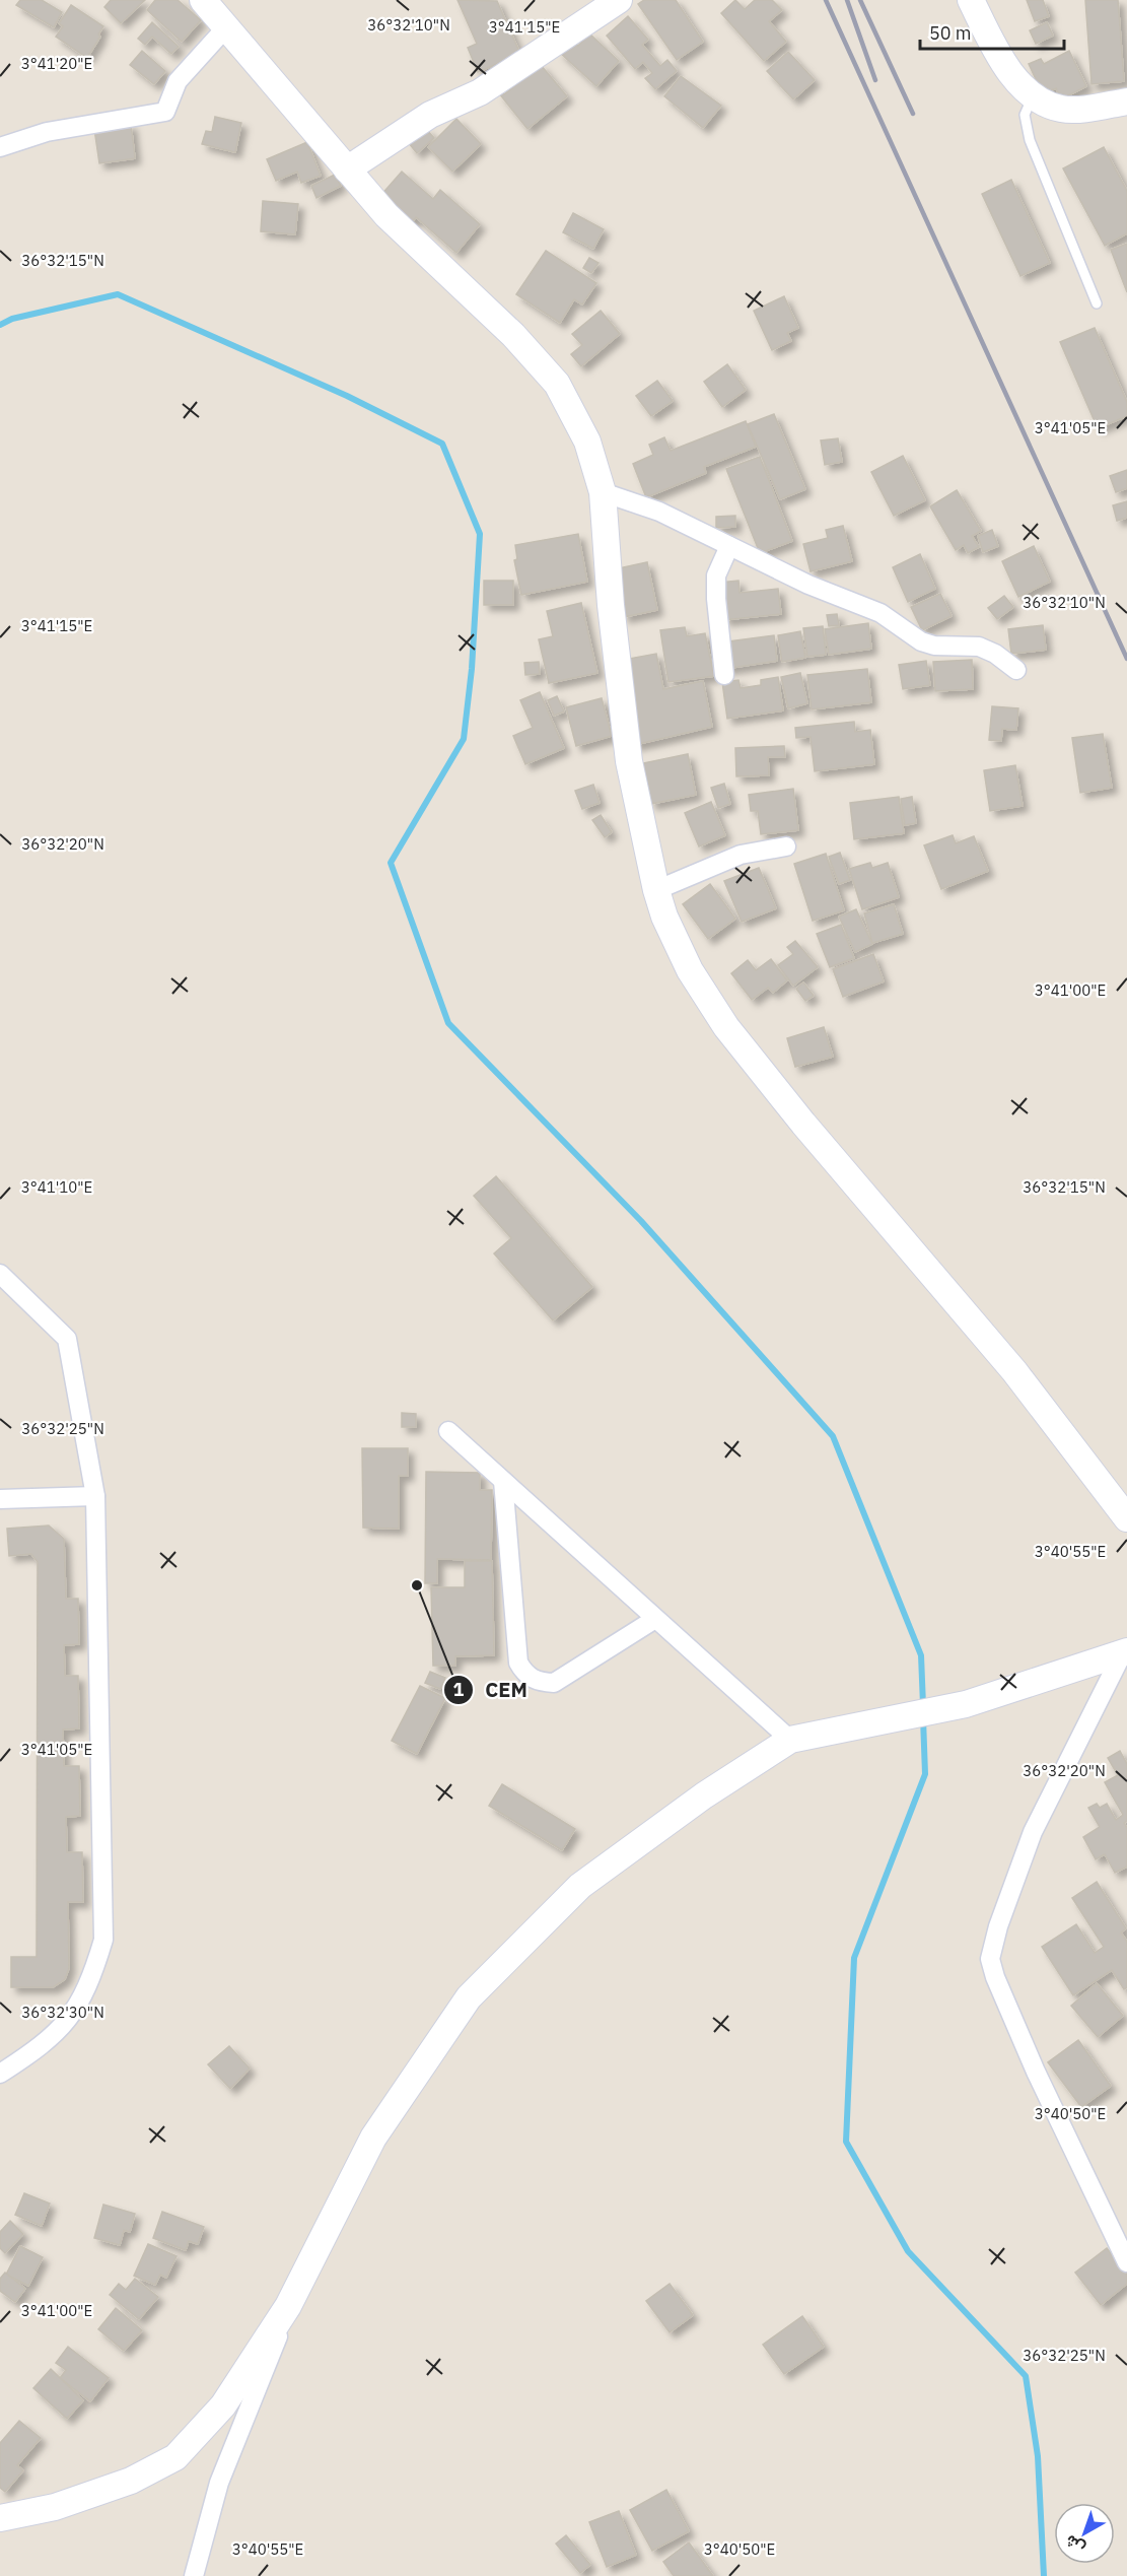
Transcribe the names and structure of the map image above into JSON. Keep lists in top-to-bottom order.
{
  "places": ["CEM"],
  "scale_bar": "50 m",
  "north": "bottom left",
  "coordinates": [
    "36°32'10\"N",
    "3°41'15\"E",
    "3°41'20\"E",
    "36°32'15\"N",
    "3°41'05\"E",
    "36°32'20\"N",
    "3°41'00\"E",
    "3°41'10\"E",
    "36°32'25\"N",
    "3°40'55\"E",
    "36°32'30\"N",
    "3°40'50\"E"
  ]
}
